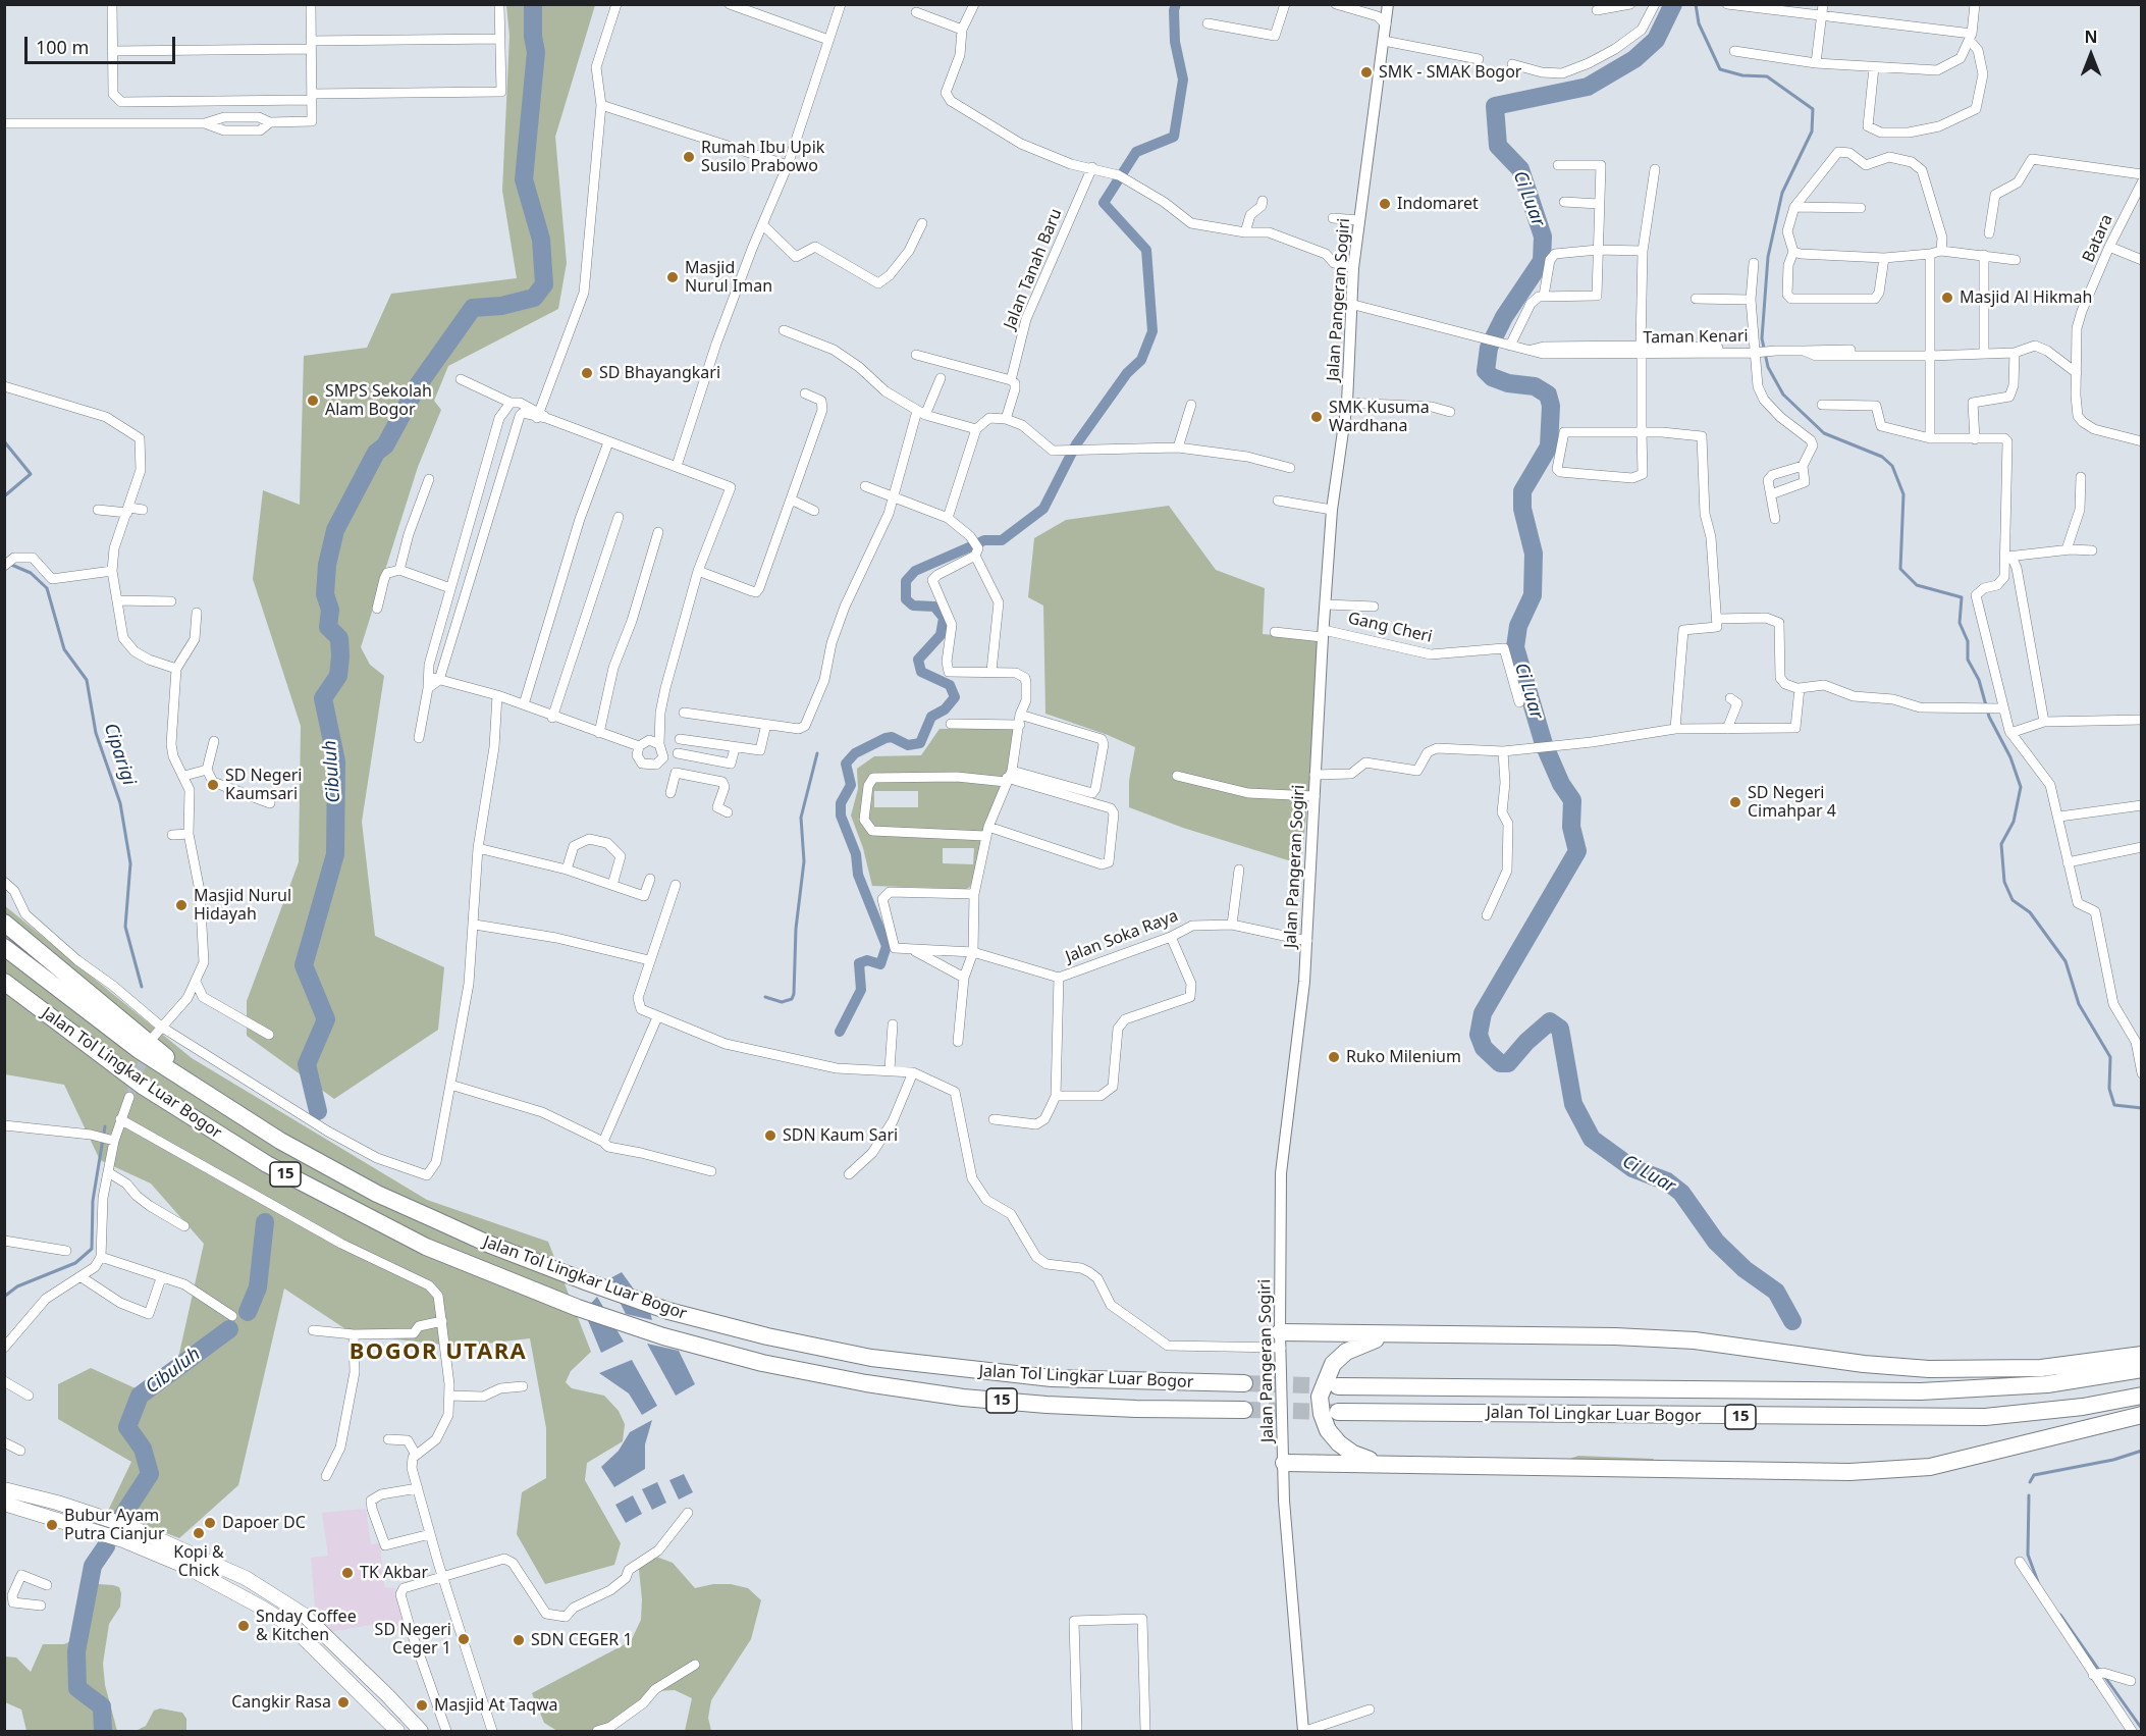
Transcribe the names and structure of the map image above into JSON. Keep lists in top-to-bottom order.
{
  "streets": {
    "highway": ["Jalan Tol Lingkar Luar Bogor", "15"],
    "street": [
      "Batara",
      "Jalan Tanah Baru",
      "Jalan Pangeran Sogiri",
      "Taman Kenari",
      "Gang Cheri",
      "Jalan Soka Raya"
    ]
  },
  "crossings": [
    ["Jalan Pangeran Sogiri", "Taman Kenari"],
    ["Jalan Pangeran Sogiri", "Gang Cheri"],
    ["Jalan Pangeran Sogiri", "Jalan Soka Raya"]
  ],
  "districts": ["BOGOR UTARA"],
  "water": ["Ci Luar", "Ciparigi", "Cibuluh"],
  "places": [
    "SMK - SMAK Bogor",
    "Rumah Ibu Upik Susilo Prabowo",
    "Indomaret",
    "Masjid Nurul Iman",
    "Masjid Al Hikmah",
    "SD Bhayangkari",
    "SMPS Sekolah Alam Bogor",
    "SMK Kusuma Wardhana",
    "SD Negeri Kaumsari",
    "SD Negeri Cimahpar 4",
    "Masjid Nurul Hidayah",
    "Ruko Milenium",
    "SDN Kaum Sari",
    "Dapoer DC",
    "Bubur Ayam Putra Cianjur",
    "Kopi & Chick",
    "TK Akbar",
    "Snday Coffee & Kitchen",
    "SD Negeri Ceger 1",
    "SDN CEGER 1",
    "Cangkir Rasa",
    "Masjid At Taqwa"
  ],
  "scale_bar": "100 m",
  "north": "top"
}
